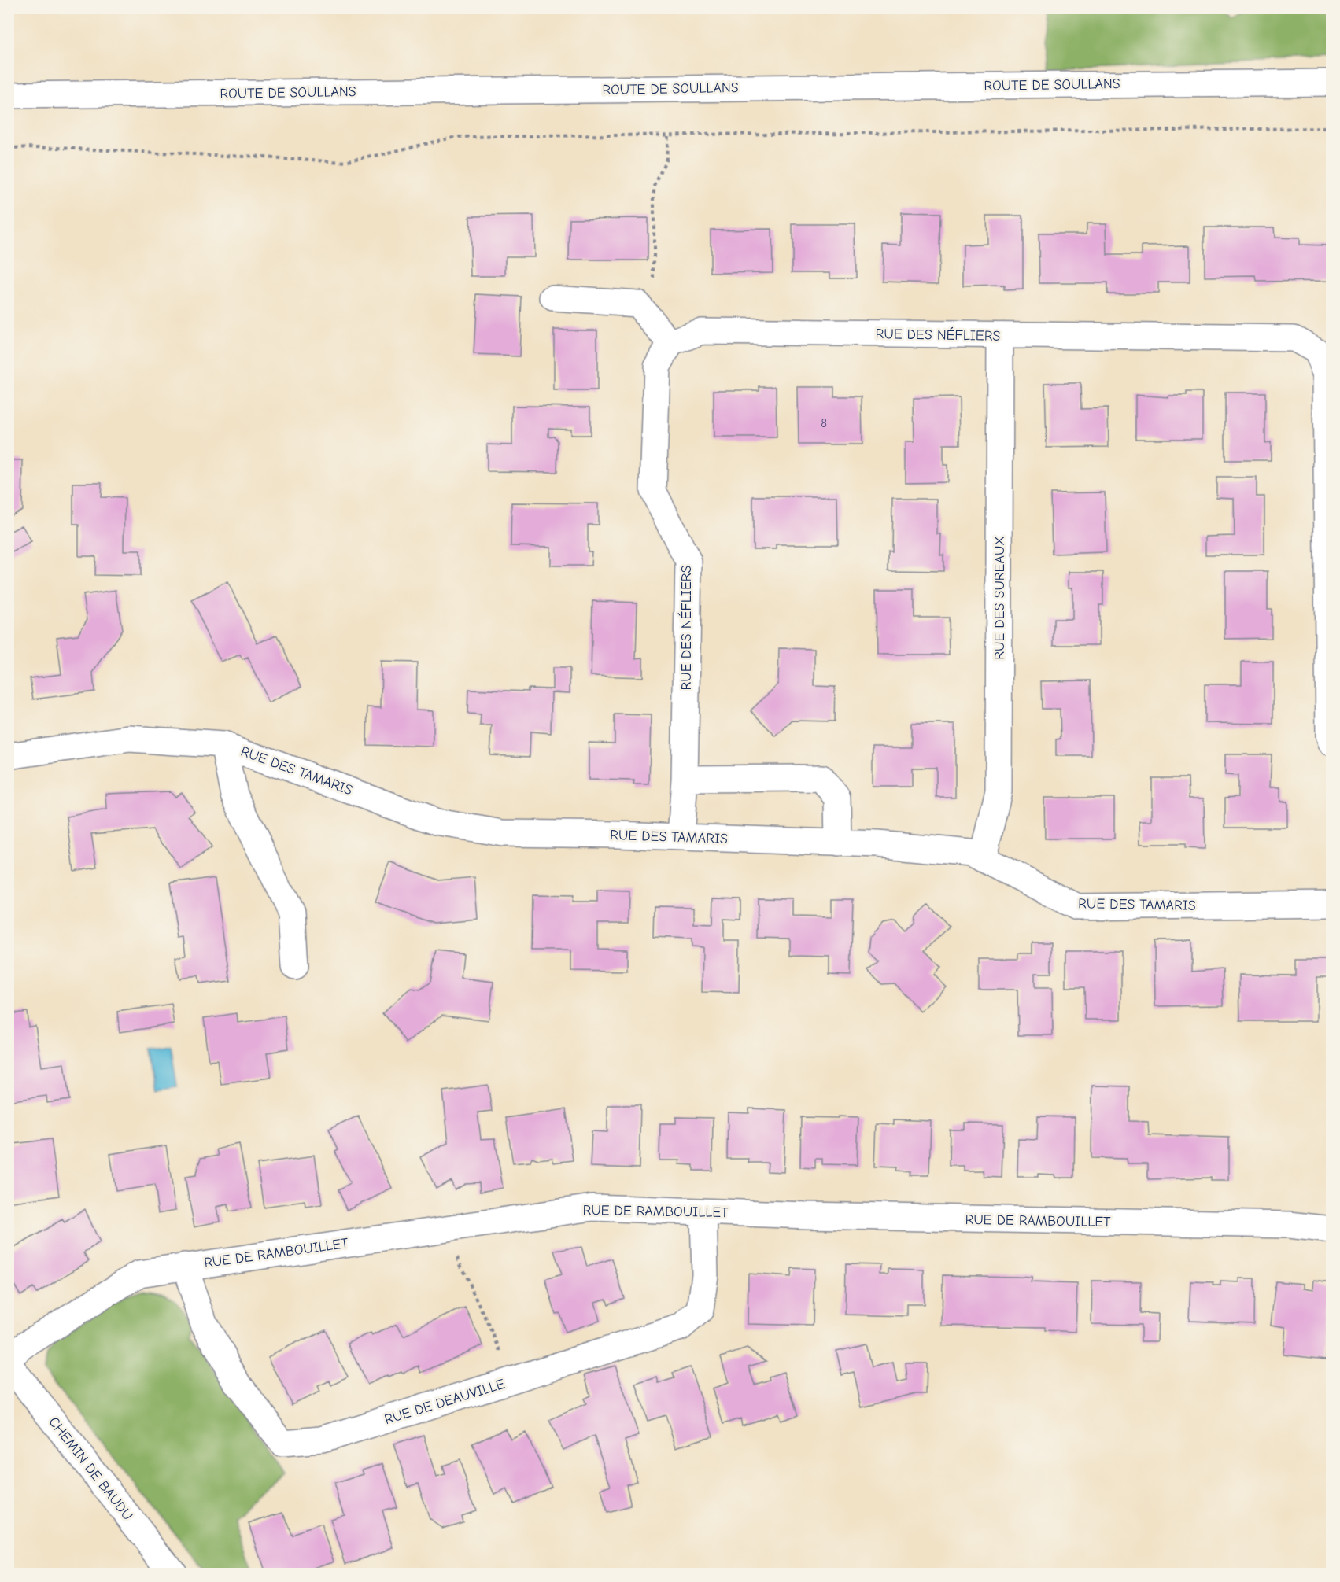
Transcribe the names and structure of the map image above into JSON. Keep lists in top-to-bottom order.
{
  "streets": {
    "street": [
      "ROUTE DE SOULLANS",
      "RUE DES NÉFLIERS",
      "RUE DES SUREAUX",
      "RUE DES TAMARIS",
      "RUE DE RAMBOUILLET",
      "RUE DE DEAUVILLE",
      "CHEMIN DE BAUDU"
    ]
  },
  "crossings": [
    ["RUE DES NÉFLIERS", "RUE DES SUREAUX"],
    ["RUE DES NÉFLIERS", "RUE DES TAMARIS"],
    ["RUE DES SUREAUX", "RUE DES TAMARIS"],
    ["RUE DE RAMBOUILLET", "RUE DE DEAUVILLE"]
  ],
  "house_numbers": ["8"]
}
